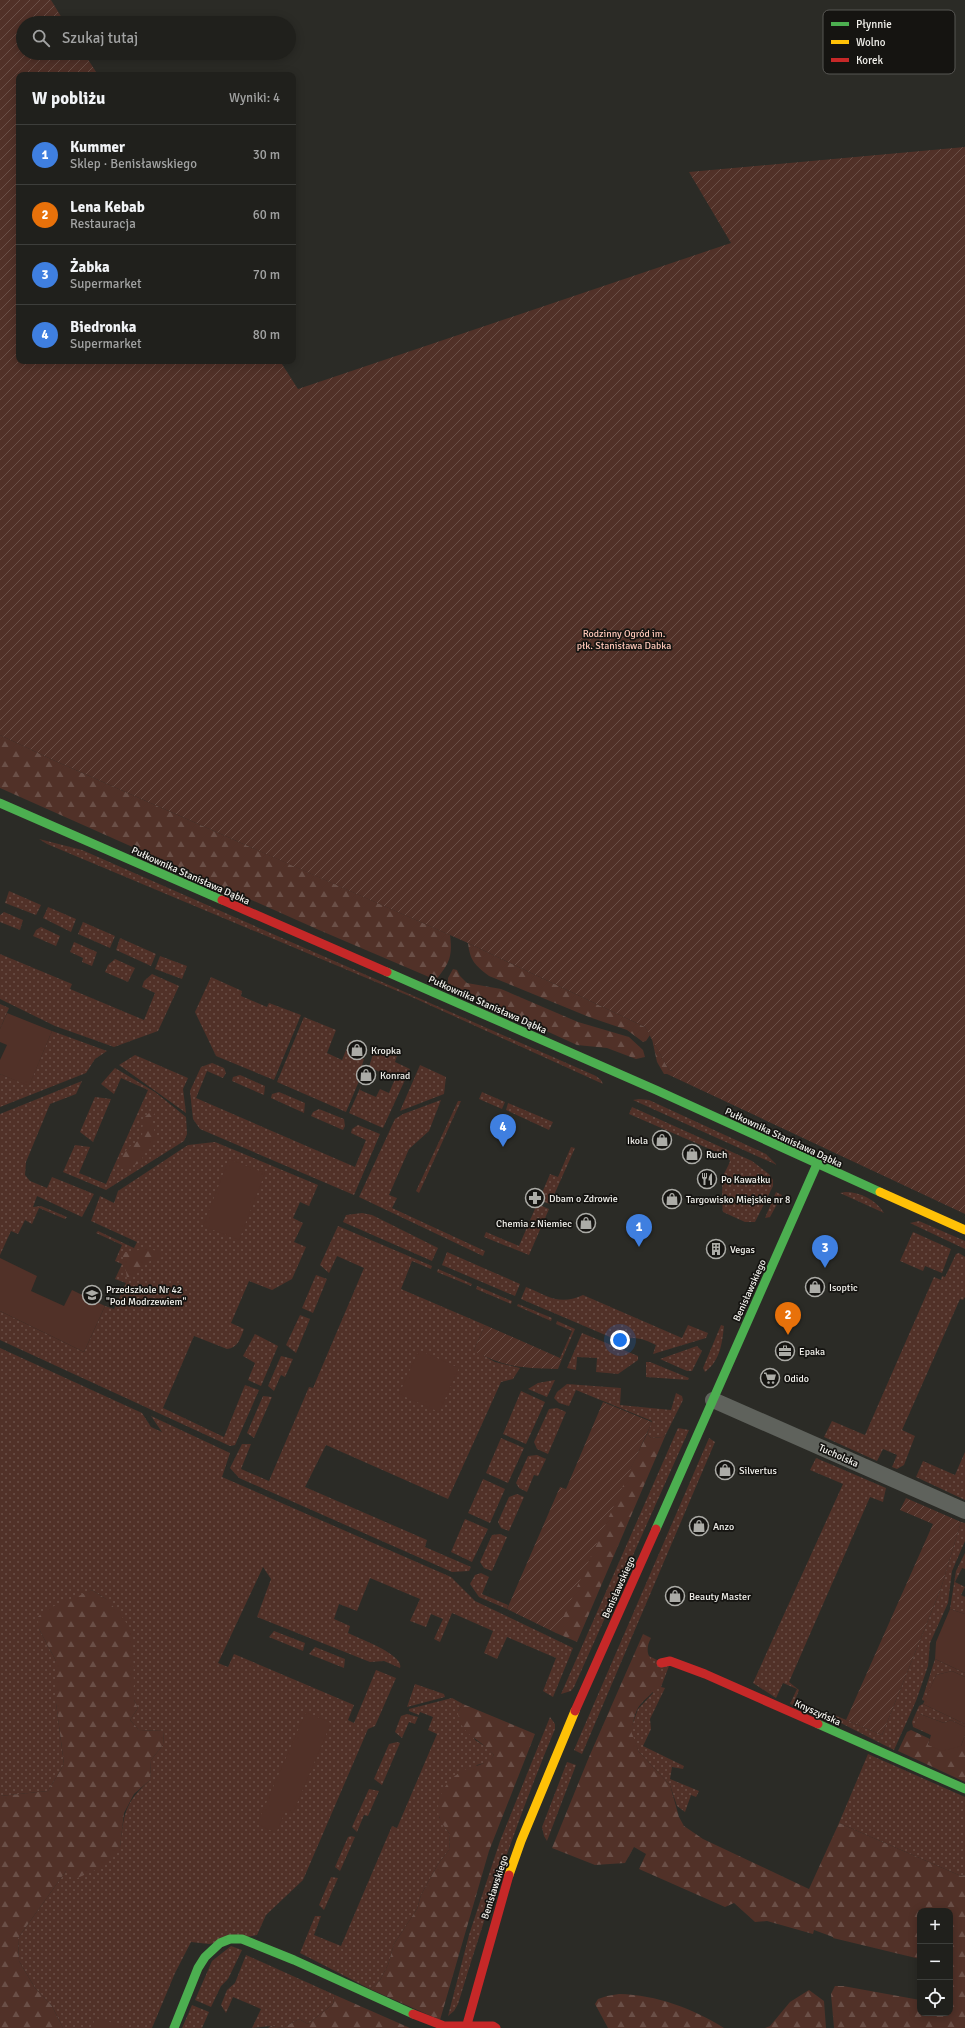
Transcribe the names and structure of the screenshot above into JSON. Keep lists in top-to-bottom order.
{
  "streets": {
    "street": [
      "Pułkownika Stanisława Dąbka",
      "Benisławskiego",
      "Tucholska",
      "Knyszyńska"
    ]
  },
  "crossings": [
    ["Pułkownika Stanisława Dąbka", "Benisławskiego"],
    ["Benisławskiego", "Tucholska"]
  ],
  "parks": ["Rodzinny Ogród im. płk. Stanisława Dabka"],
  "places": {
    "shop": [
      "Kropka",
      "Konrad",
      "Ikola",
      "Ruch",
      "Targowisko Miejskie nr 8",
      "Chemia z Niemiec",
      "Isoptic",
      "Silvertus",
      "Anzo",
      "Beauty Master"
    ],
    "restaurant": ["Po Kawałku"],
    "pharmacy": ["Dbam o Zdrowie"],
    "building": ["Vegas"],
    "school or university": ["Przedszkole Nr 42 \"Pod Modrzewiem\""],
    "office": ["Epaka"],
    "supermarket": ["Odido"]
  },
  "legend": ["Płynnie", "Wolno", "Korek"],
  "page": {
    "search": "Szukaj tutaj",
    "heading": ["W pobliżu", "Wyniki: 4"],
    "list": [
      {
        "mark": "1",
        "name": "Kummer",
        "note": "Sklep · Benisławskiego",
        "value": "30 m"
      },
      {
        "mark": "2",
        "name": "Lena Kebab",
        "note": "Restauracja",
        "value": "60 m"
      },
      {
        "mark": "3",
        "name": "Żabka",
        "note": "Supermarket",
        "value": "70 m"
      },
      {
        "mark": "4",
        "name": "Biedronka",
        "note": "Supermarket",
        "value": "80 m"
      }
    ],
    "pins": [
      "4",
      "1",
      "3",
      "2"
    ],
    "map_buttons": ["+", "−"]
  }
}
